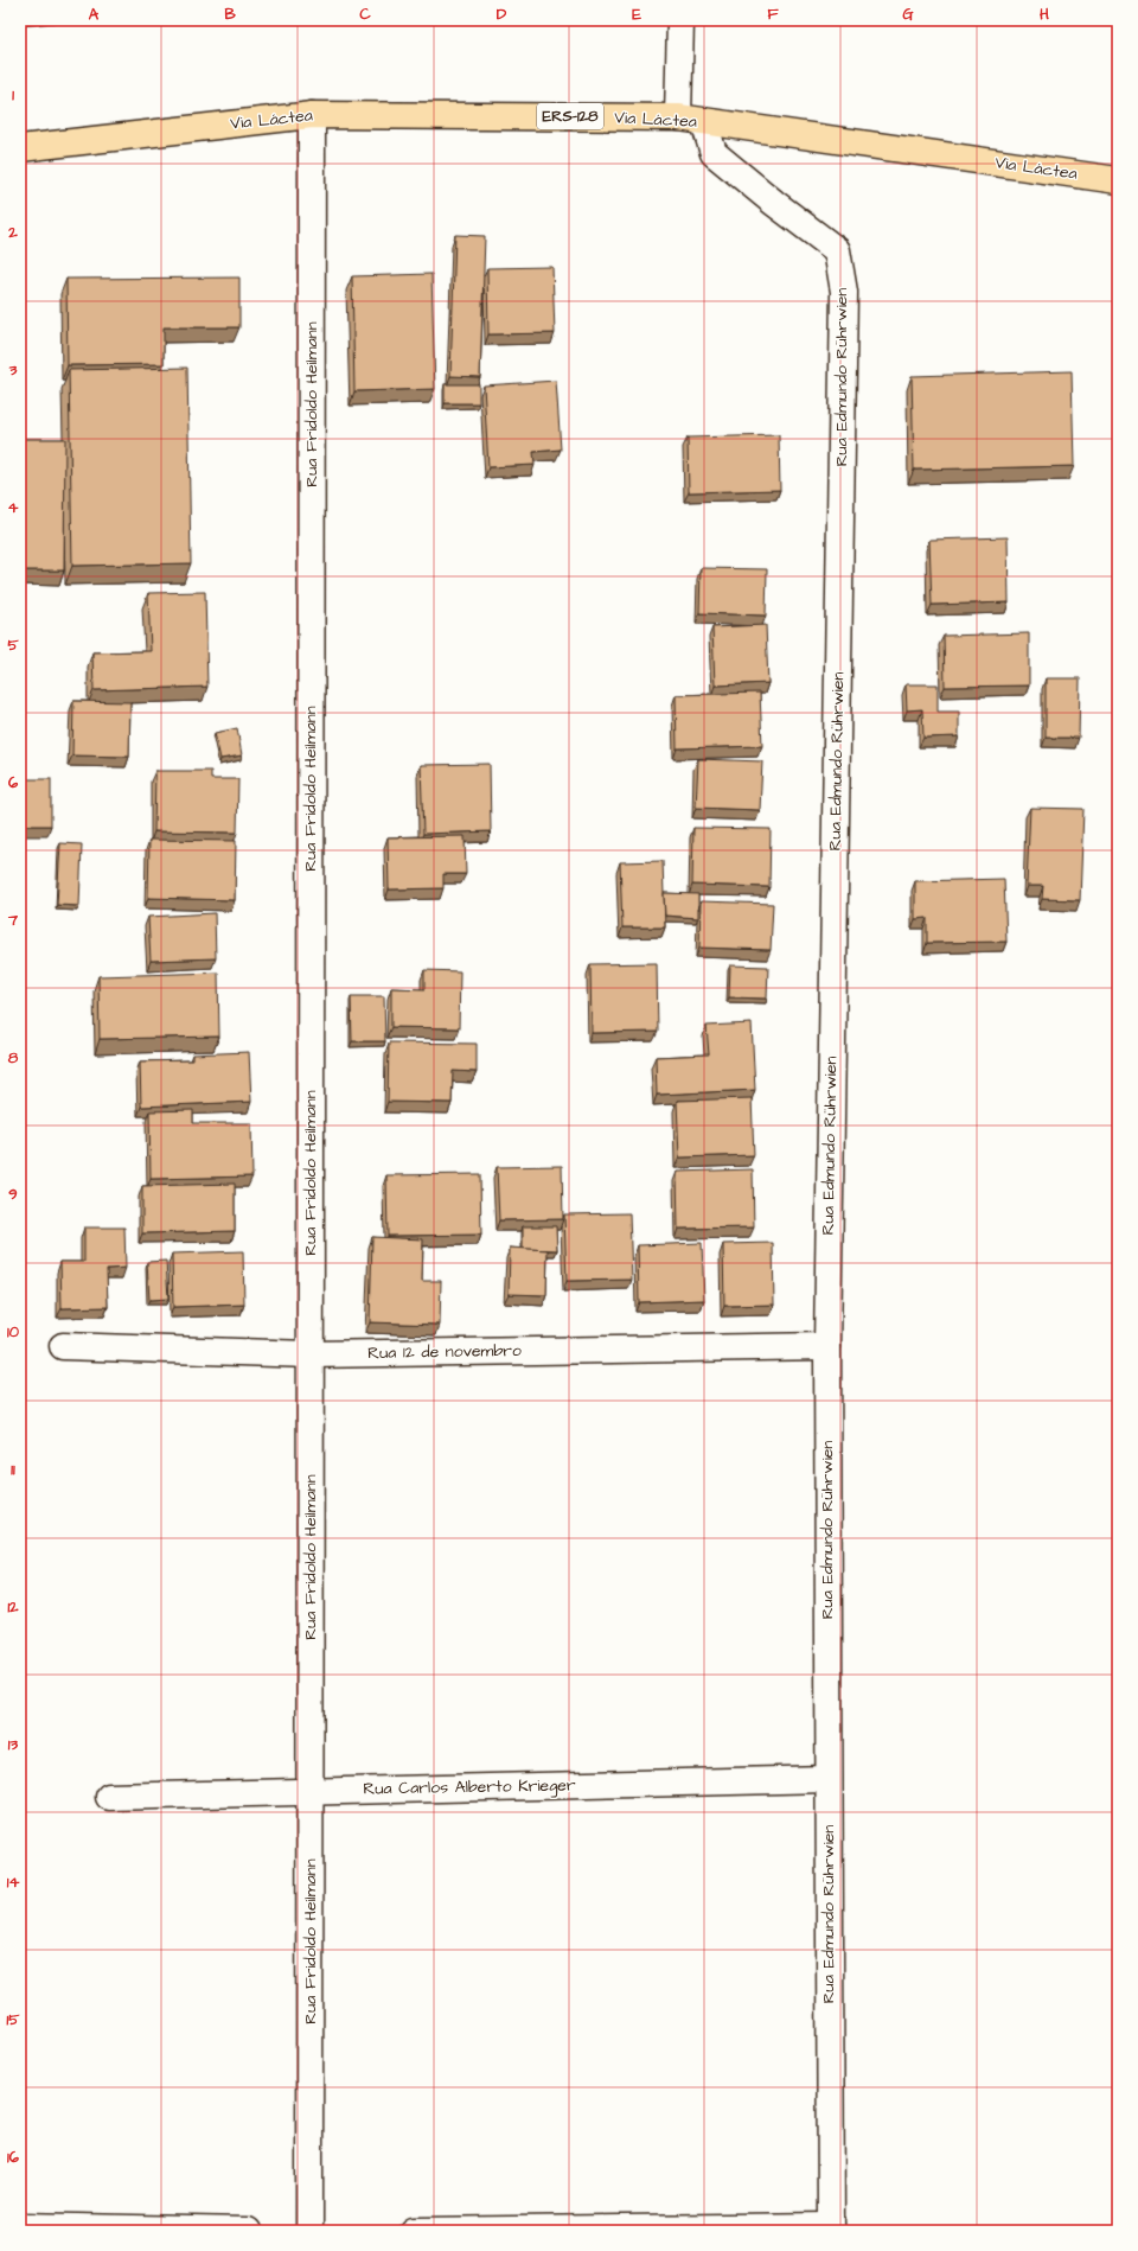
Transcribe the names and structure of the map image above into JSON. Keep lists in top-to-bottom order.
{
  "streets": {
    "main road": ["ERS-128", "Via Láctea"],
    "street": [
      "Rua Edmundo Rührwien",
      "Rua Fridoldo Heilmann",
      "Rua 12 de novembro",
      "Rua Carlos Alberto Krieger"
    ]
  },
  "crossings": [
    ["Via Láctea", "Rua Edmundo Rührwien"],
    ["Via Láctea", "Rua Fridoldo Heilmann"],
    ["Rua Edmundo Rührwien", "Rua 12 de novembro"],
    ["Rua Edmundo Rührwien", "Rua Carlos Alberto Krieger"],
    ["Rua Fridoldo Heilmann", "Rua 12 de novembro"],
    ["Rua Fridoldo Heilmann", "Rua Carlos Alberto Krieger"]
  ],
  "grid": {
    "columns": [
      "A",
      "B",
      "C",
      "D",
      "E",
      "F",
      "G",
      "H"
    ],
    "rows": [
      "1",
      "2",
      "3",
      "4",
      "5",
      "6",
      "7",
      "8",
      "9",
      "10",
      "11",
      "12",
      "13",
      "14",
      "15",
      "16"
    ]
  }
}
